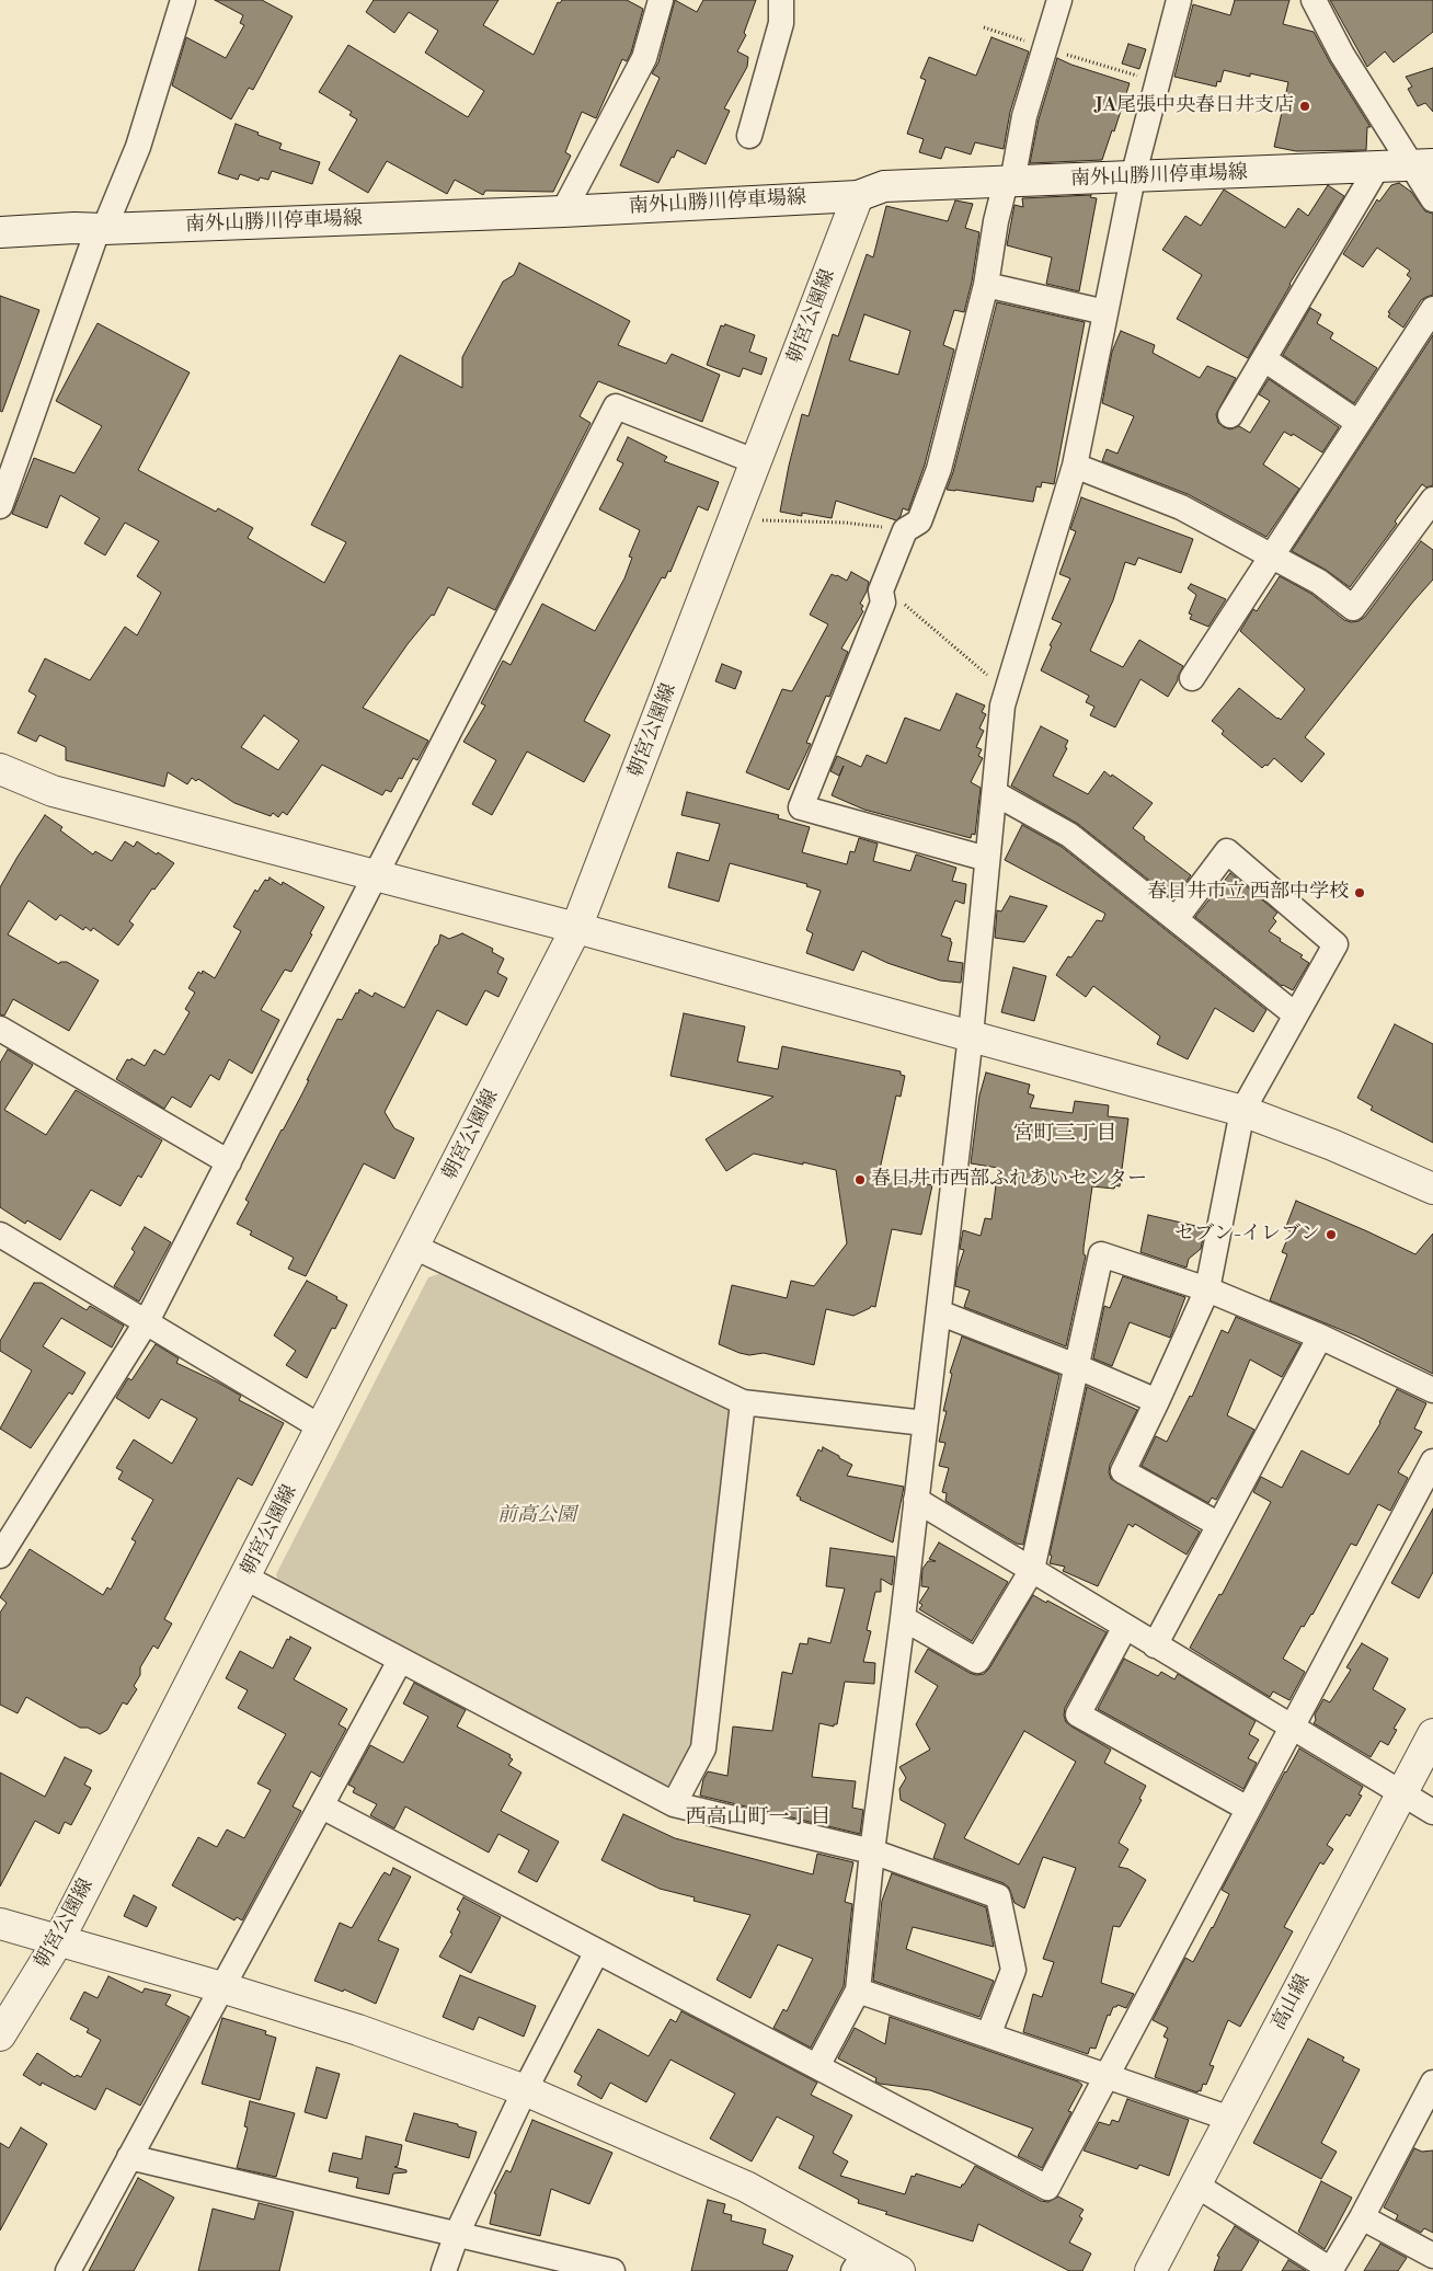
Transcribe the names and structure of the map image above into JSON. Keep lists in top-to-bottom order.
{
  "streets": {
    "street": ["南外山勝川停車場線", "朝宮公園線", "高山線"]
  },
  "crossings": [
    ["南外山勝川停車場線", "朝宮公園線"]
  ],
  "districts": ["宮町三丁目", "西高山町一丁目"],
  "parks": ["前高公園"],
  "places": [
    "JA尾張中央春日井支店",
    "春日井市立 西部中学校",
    "春日井市西部ふれあいセンター",
    "セブン-イレブン"
  ]
}
